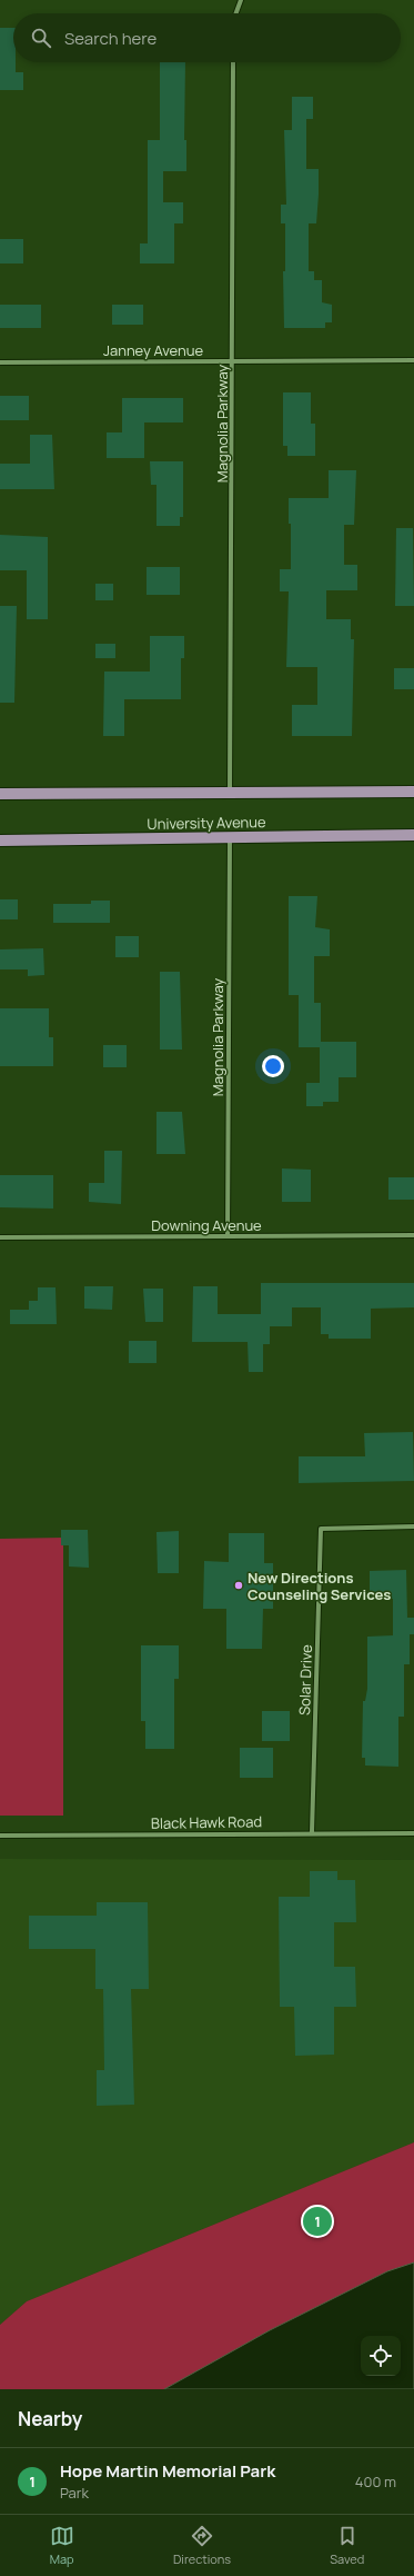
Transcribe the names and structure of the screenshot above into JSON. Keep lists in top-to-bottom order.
{
  "streets": {
    "main road": ["University Avenue"],
    "street": [
      "Janney Avenue",
      "Magnolia Parkway",
      "Downing Avenue",
      "Solar Drive",
      "Black Hawk Road"
    ]
  },
  "crossings": [
    ["Janney Avenue", "Magnolia Parkway"],
    ["Magnolia Parkway", "University Avenue"],
    ["Magnolia Parkway", "Downing Avenue"],
    ["Solar Drive", "Black Hawk Road"]
  ],
  "places": ["New Directions Counseling Services"],
  "page": {
    "search": "Search here",
    "pins": "1",
    "heading": "Nearby",
    "list": [
      {
        "mark": "1",
        "name": "Hope Martin Memorial Park",
        "note": "Park",
        "value": "400 m"
      }
    ],
    "nav": ["Map", "Directions", "Saved"]
  }
}
